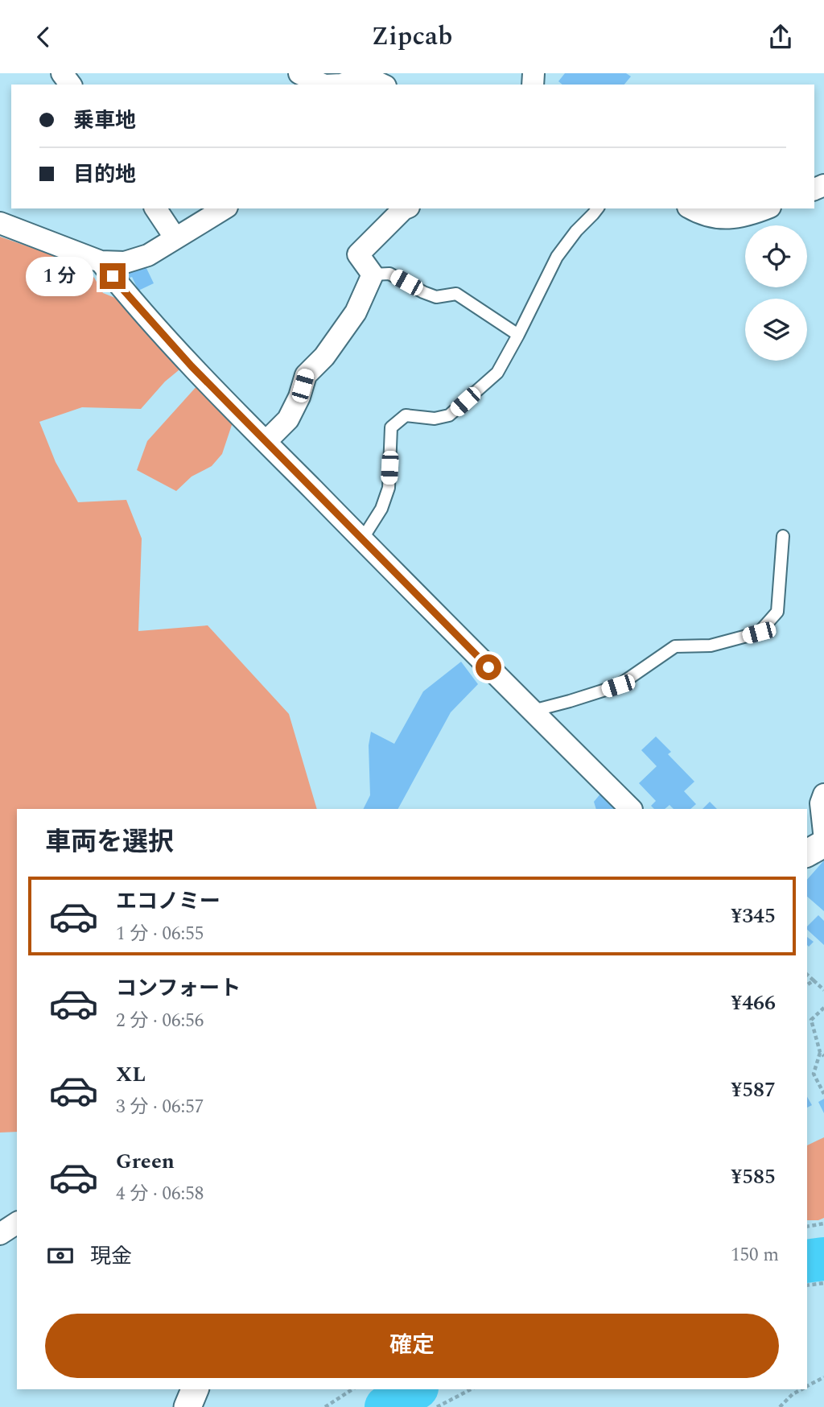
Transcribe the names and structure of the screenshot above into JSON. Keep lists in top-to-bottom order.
{
  "page": {
    "header": "Zipcab",
    "banner": ["乗車地", "目的地"],
    "bubble": "1 分",
    "heading": "車両を選択",
    "list": [
      {
        "name": "エコノミー",
        "note": "1 分 · 06:55",
        "value": "¥345"
      },
      {
        "name": "コンフォート",
        "note": "2 分 · 06:56",
        "value": "¥466"
      },
      {
        "name": "XL",
        "note": "3 分 · 06:57",
        "value": "¥587"
      },
      {
        "name": "Green",
        "note": "4 分 · 06:58",
        "value": "¥585"
      }
    ],
    "pay": ["現金", "150 m"],
    "buttons": "確定"
  }
}
